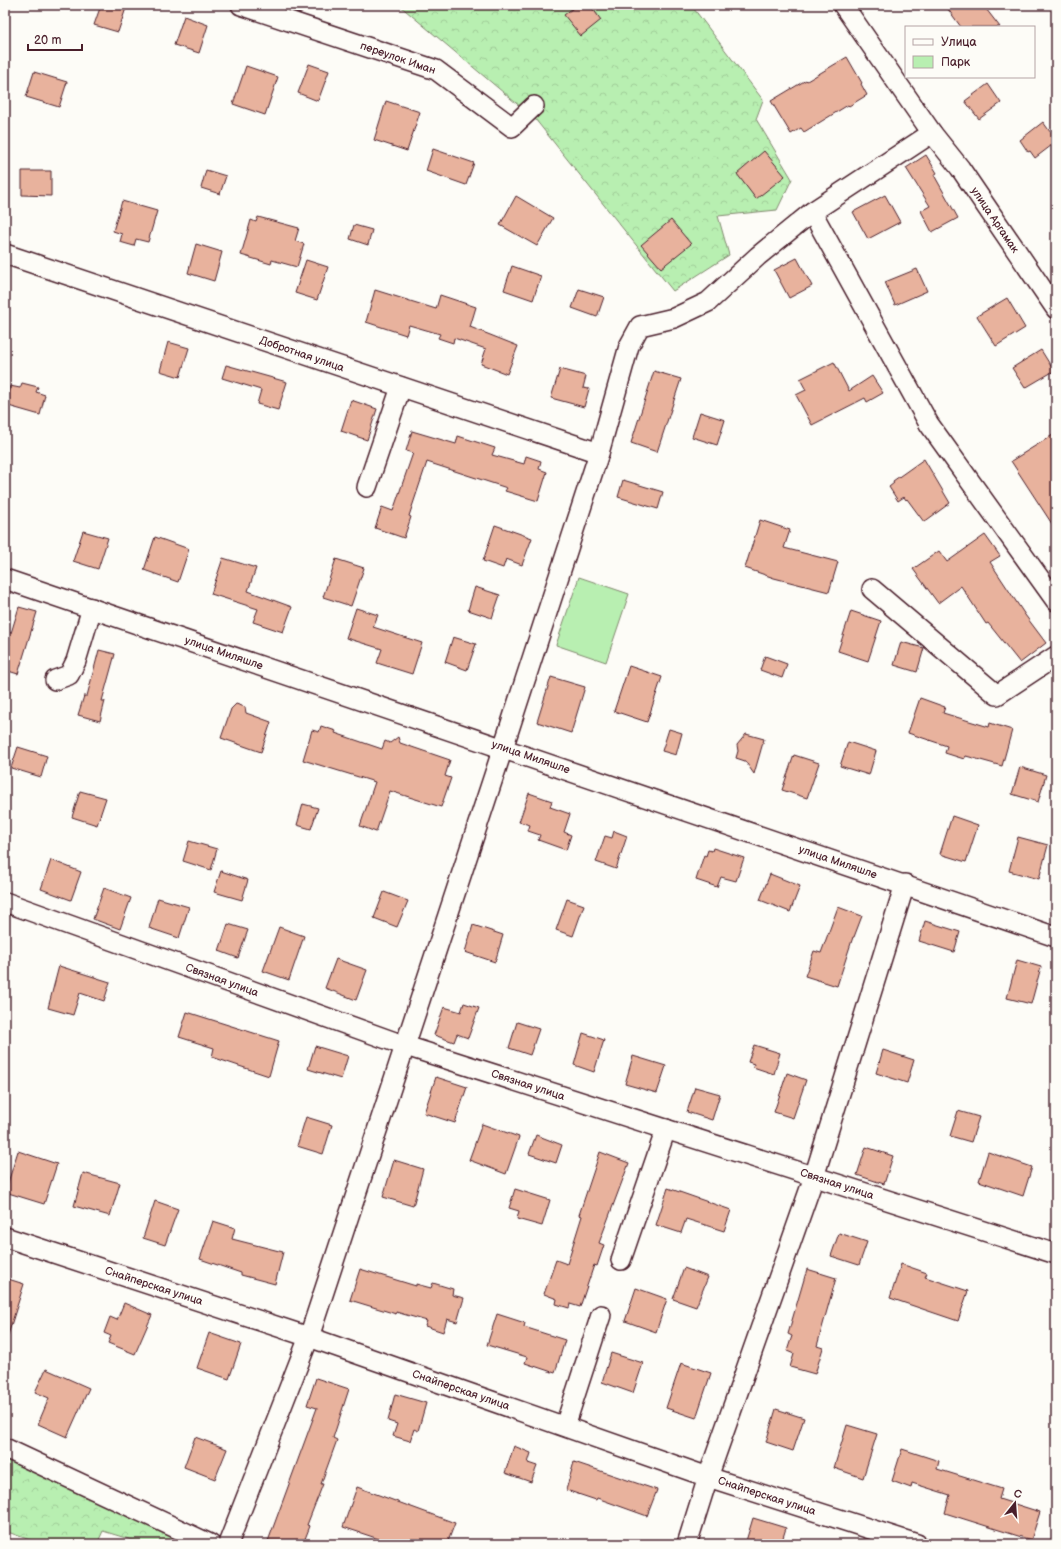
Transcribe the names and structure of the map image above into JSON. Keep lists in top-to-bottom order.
{
  "streets": {
    "street": [
      "переулок Иман",
      "улица Аргамак",
      "Добротная улица",
      "улица Миляшле",
      "Связная улица",
      "Снайперская улица"
    ]
  },
  "legend": ["Улица", "Парк"],
  "scale_bar": "20 m",
  "north": "top"
}
